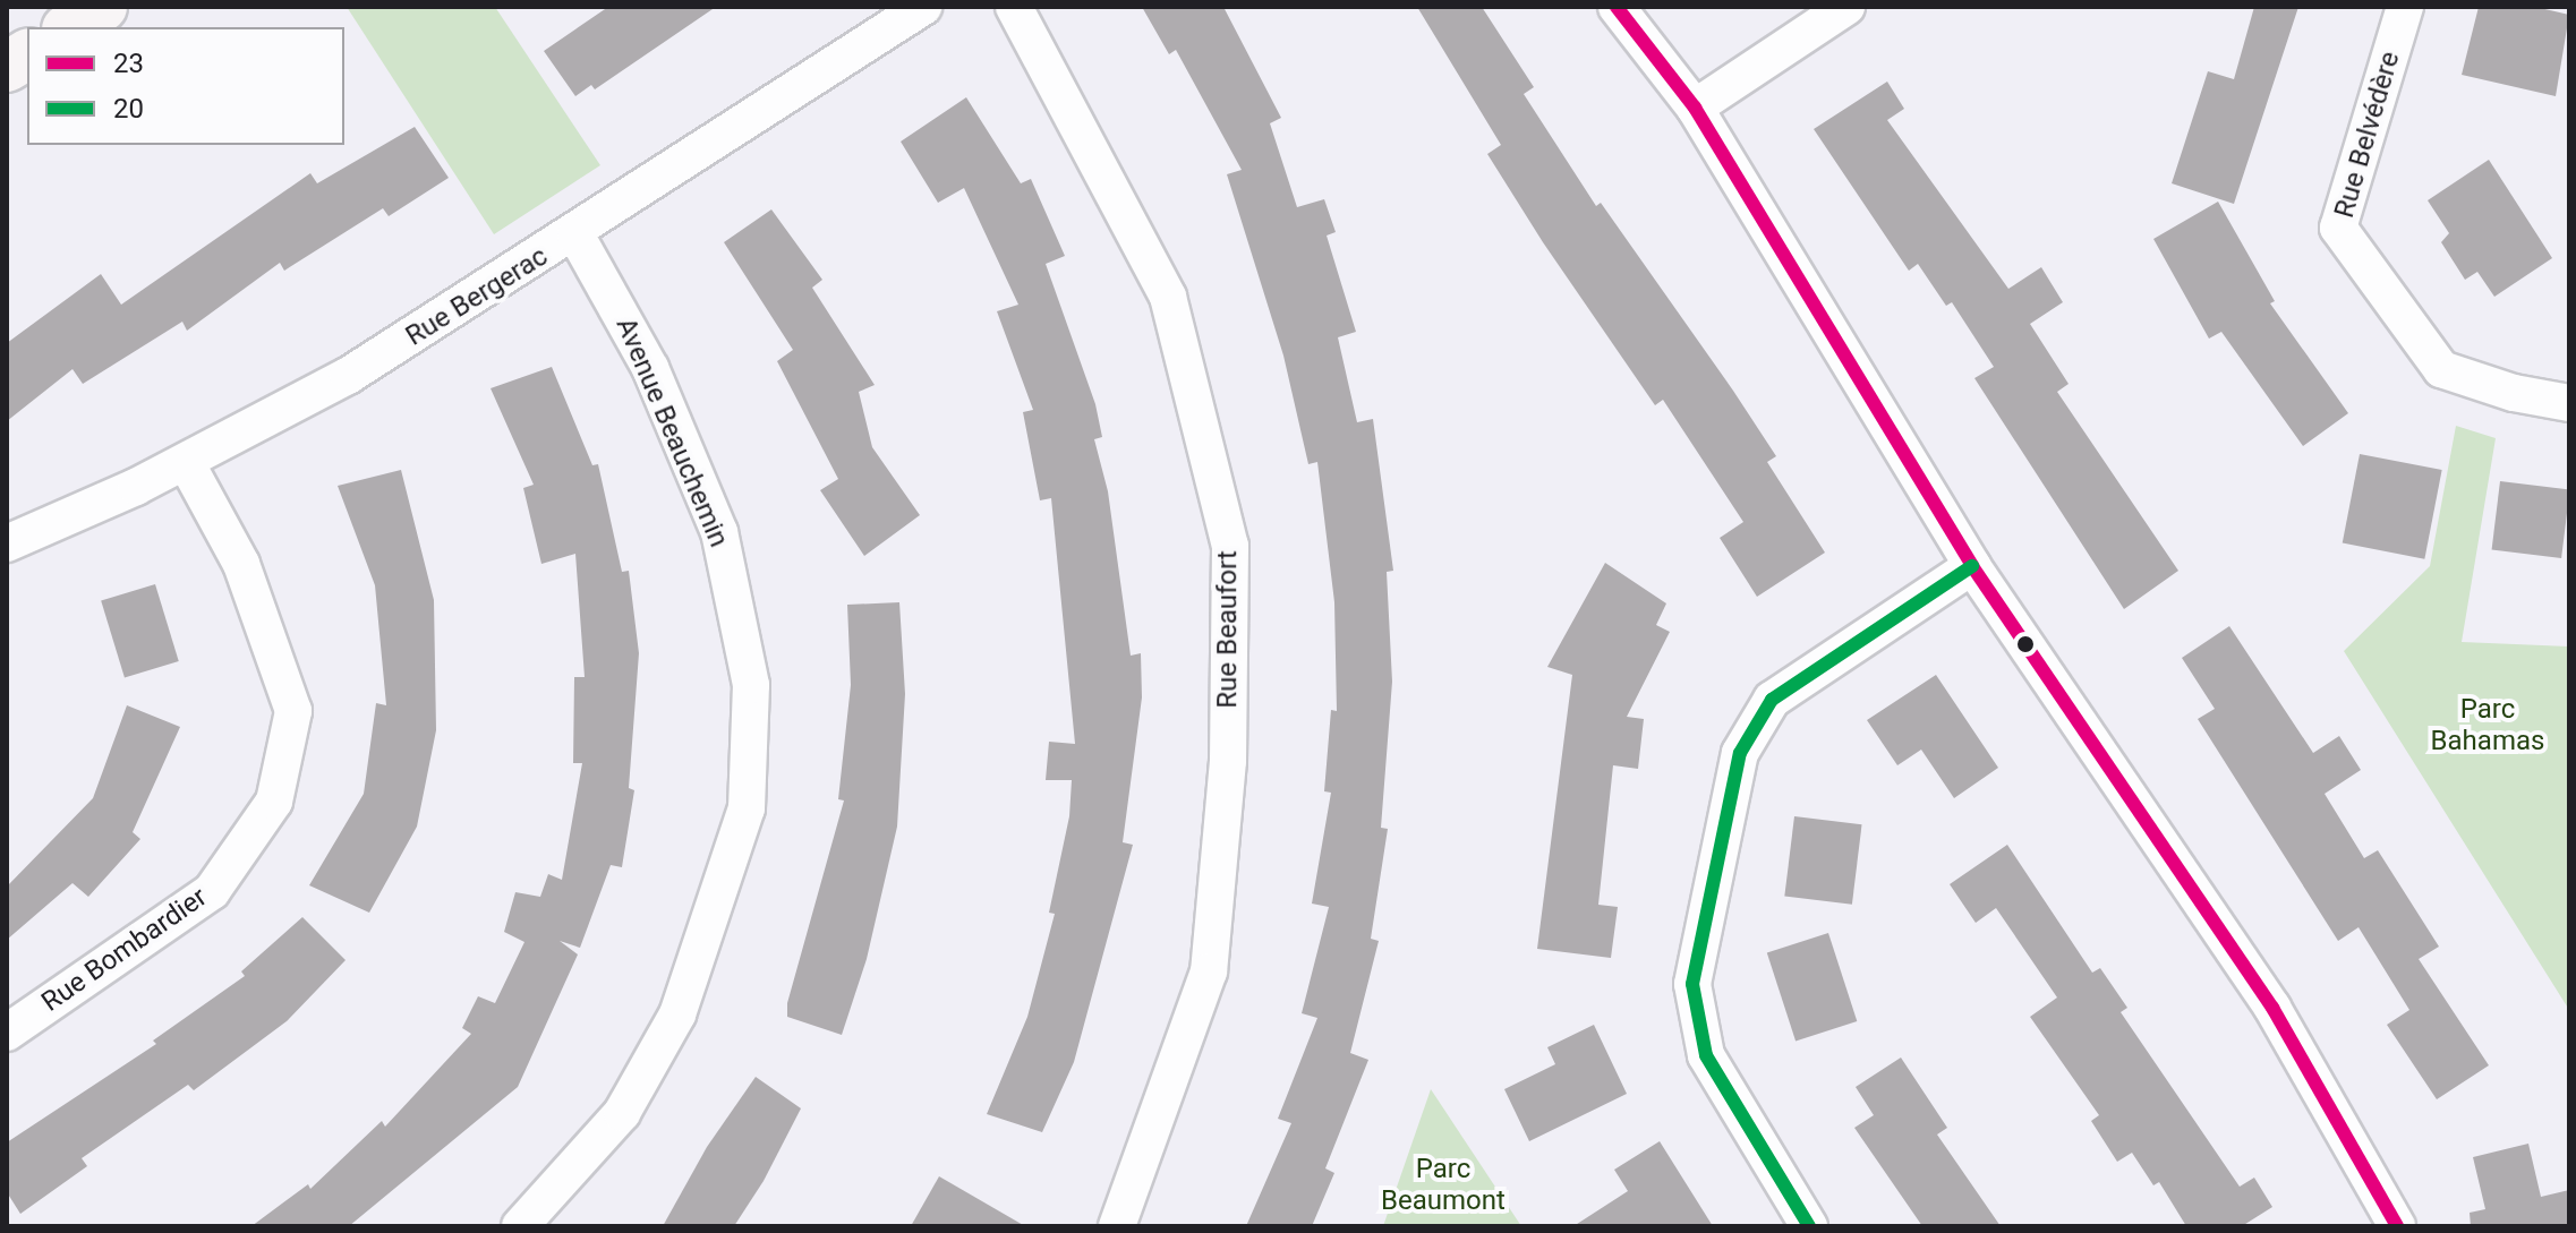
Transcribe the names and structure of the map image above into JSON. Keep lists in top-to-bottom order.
{
  "streets": {
    "street": [
      "Rue Belvédère",
      "Rue Bergerac",
      "Avenue Beauchemin",
      "Rue Beaufort",
      "Rue Bombardier"
    ]
  },
  "crossings": [
    ["Rue Bergerac", "Avenue Beauchemin"],
    ["Rue Bergerac", "Rue Bombardier"]
  ],
  "parks": ["Parc Bahamas", "Parc Beaumont"],
  "lines": ["transit line 23", "transit line 20"],
  "legend": ["23", "20"]
}
